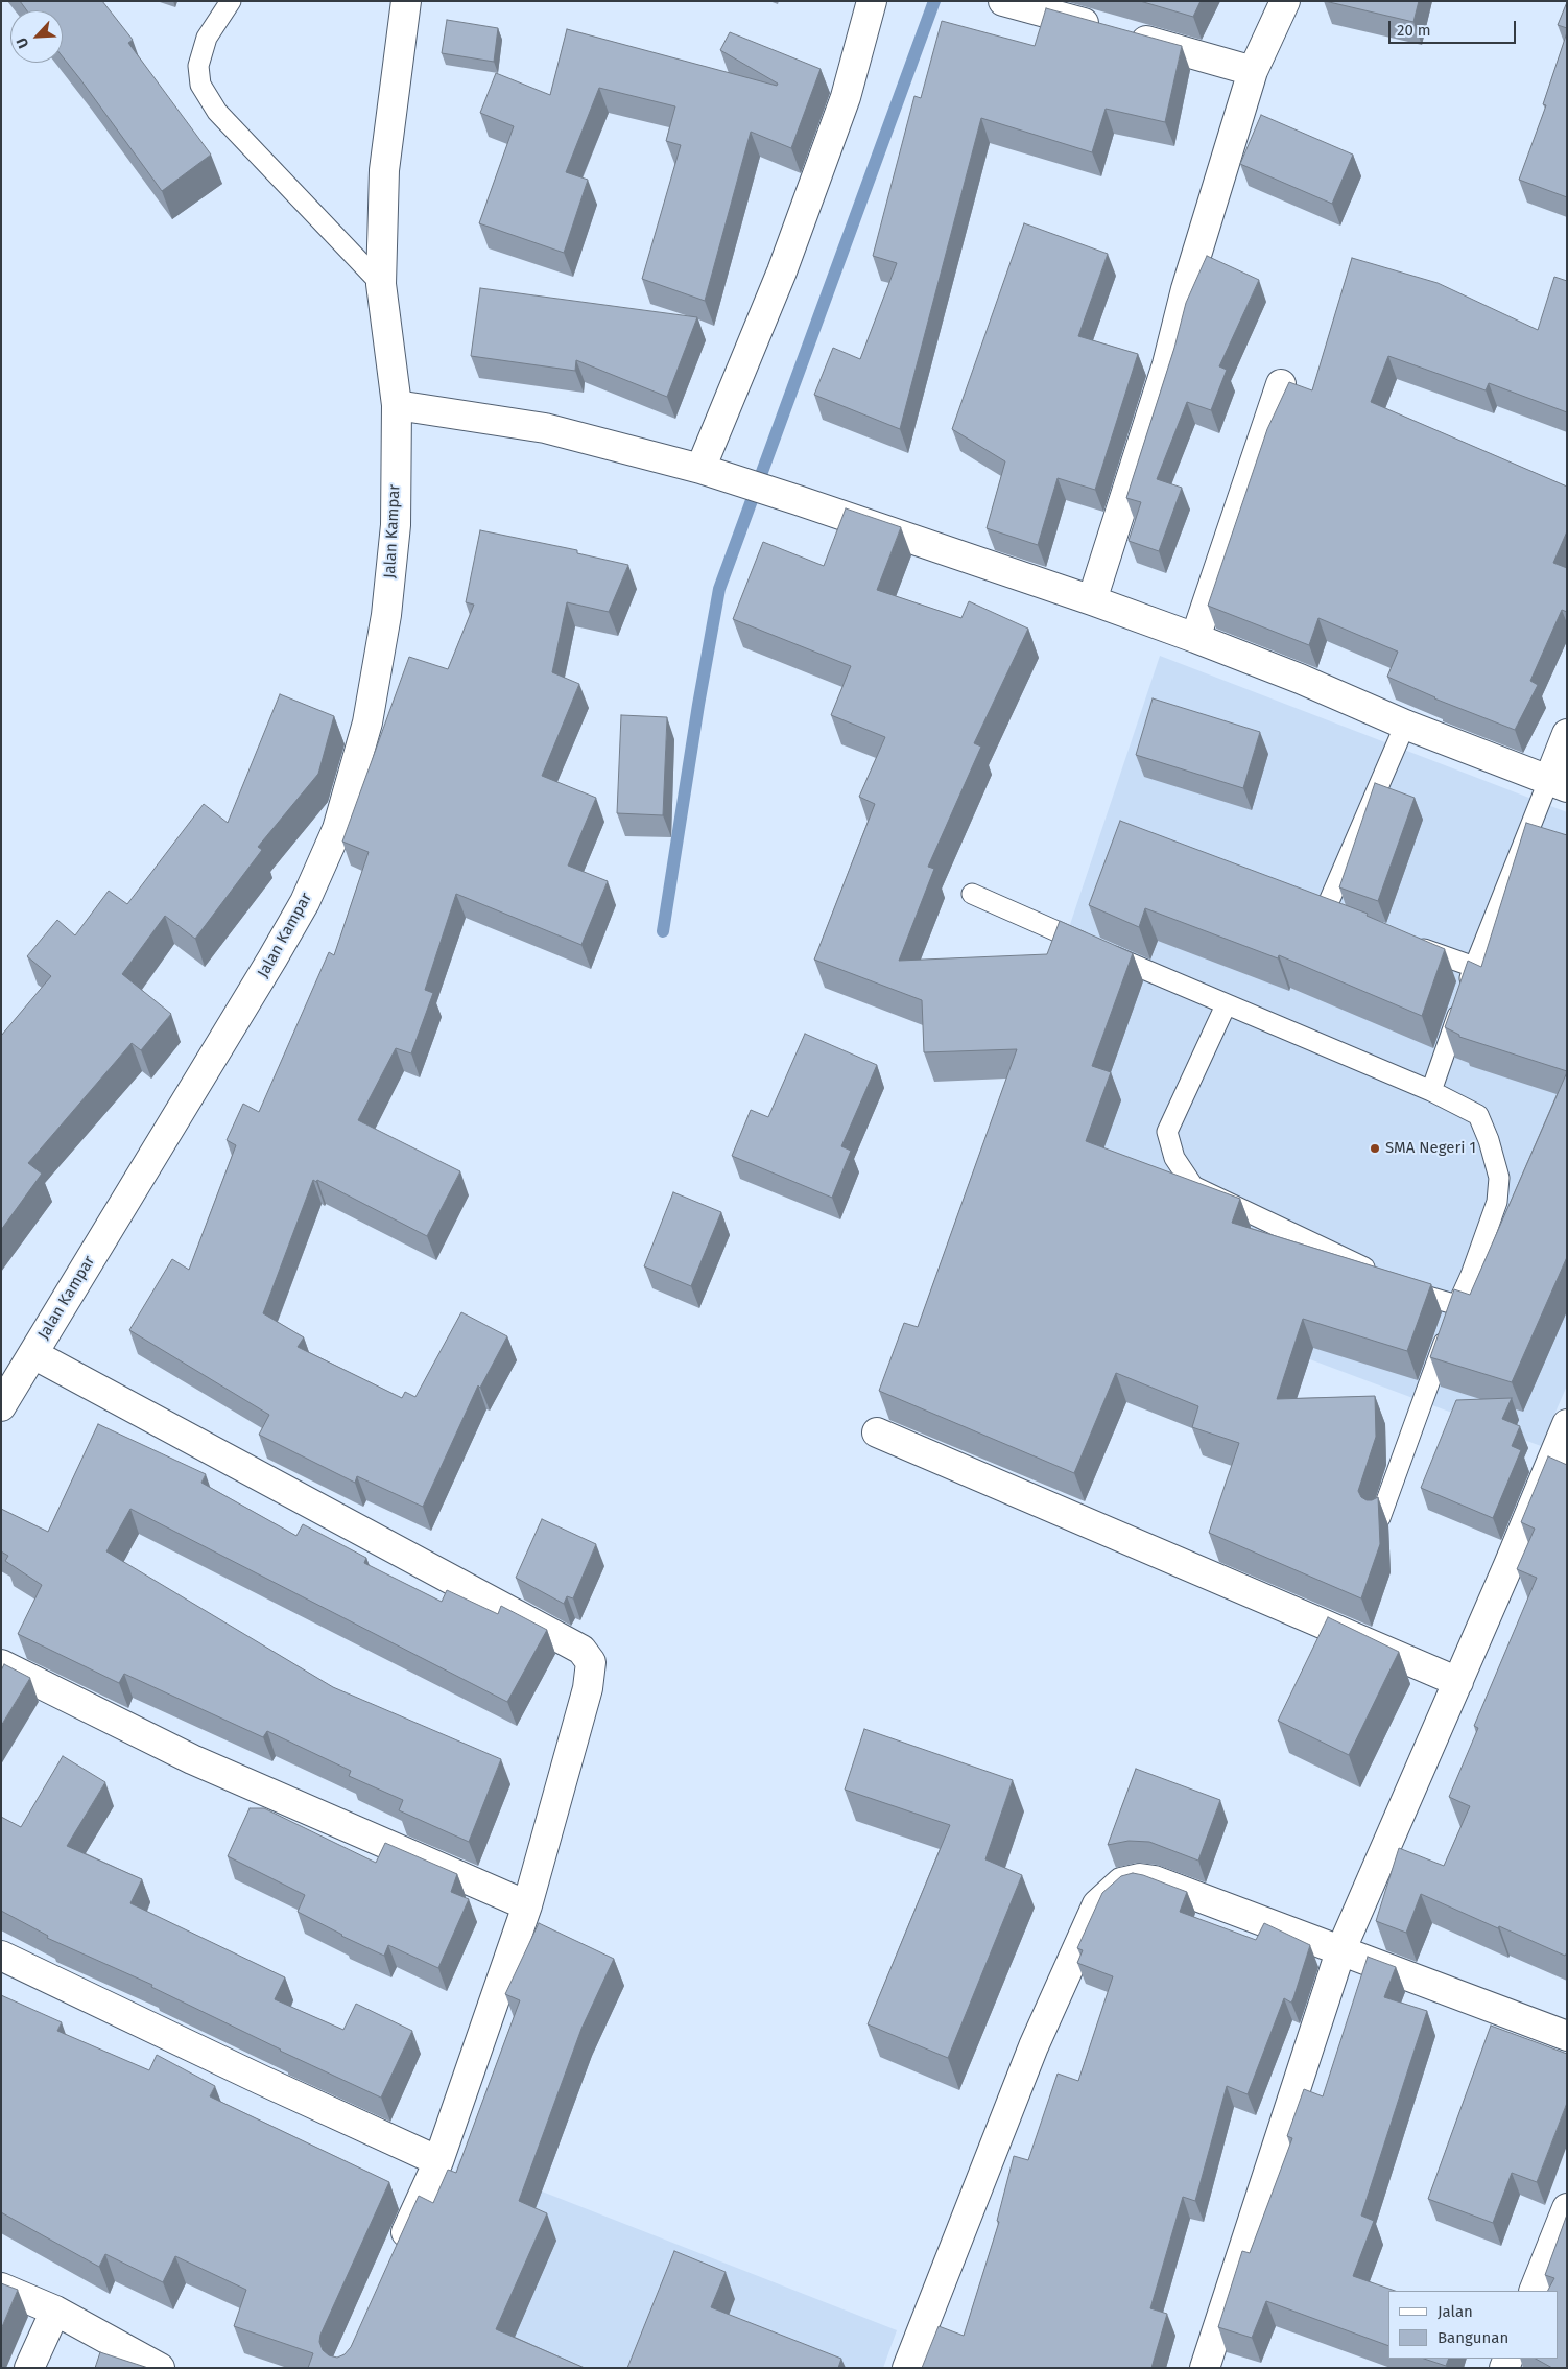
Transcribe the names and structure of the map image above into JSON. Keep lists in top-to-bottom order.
{
  "streets": {
    "street": ["Jalan Kampar"]
  },
  "places": ["SMA Negeri 1"],
  "legend": ["Jalan", "Bangunan"],
  "scale_bar": "20 m",
  "north": "bottom left"
}
